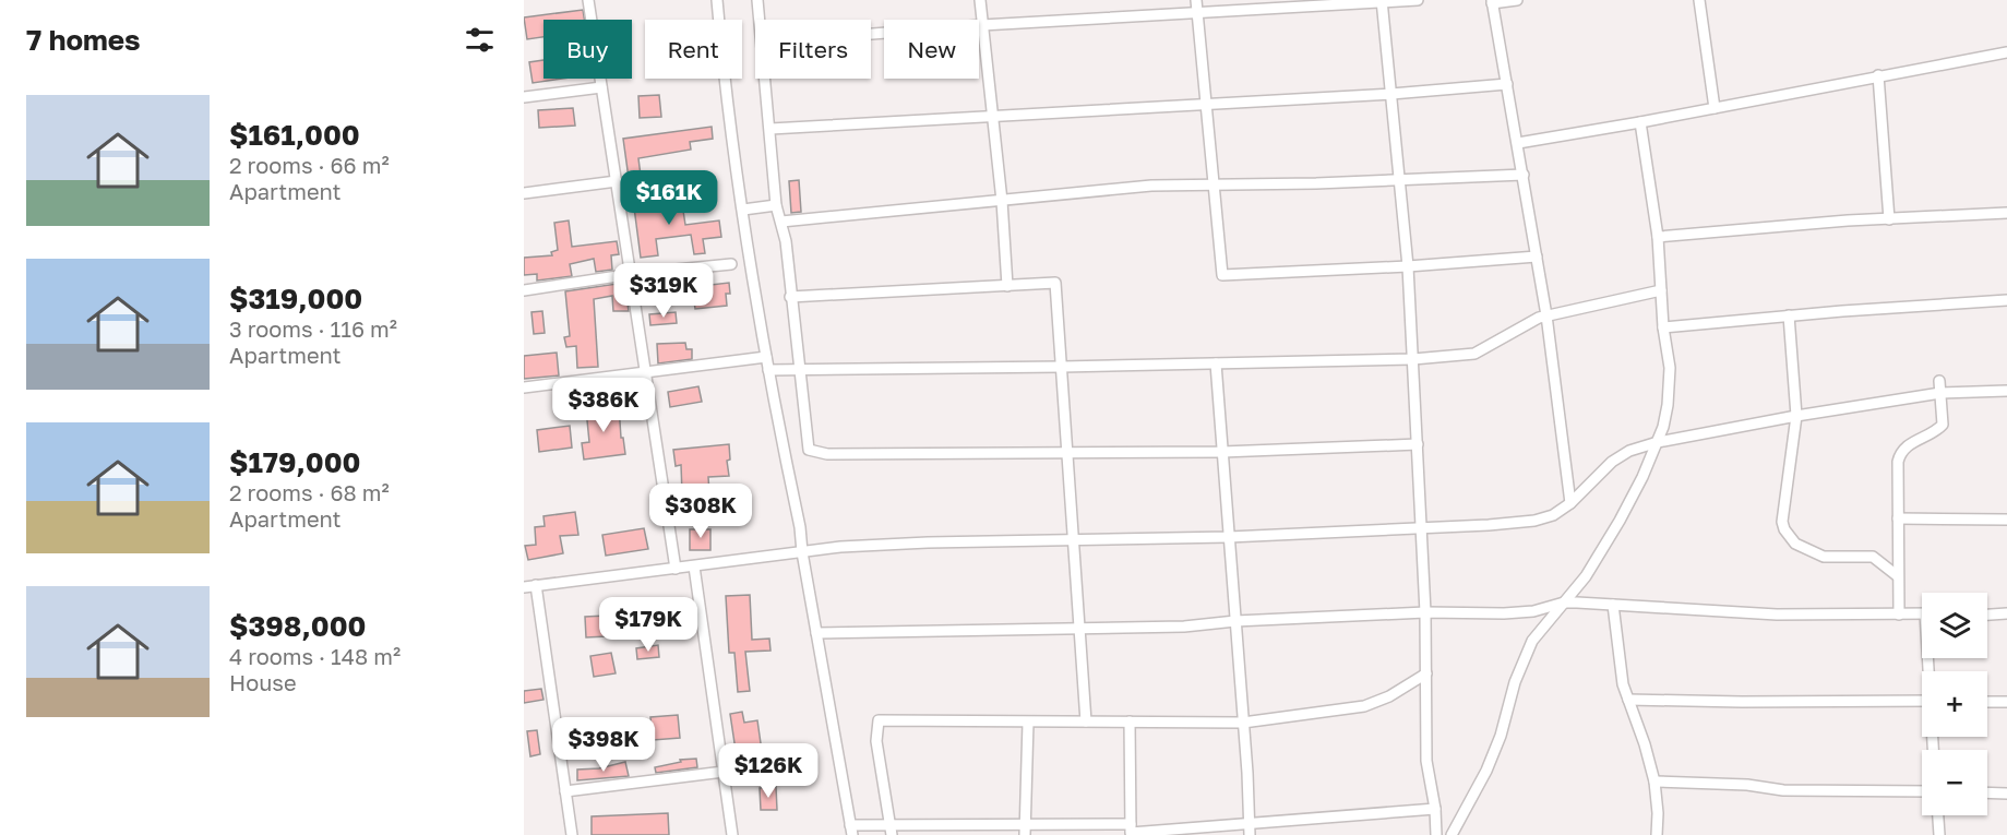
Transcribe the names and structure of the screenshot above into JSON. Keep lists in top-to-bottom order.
{
  "page": {
    "heading": "7 homes",
    "chip": [
      "Buy",
      "Rent",
      "Filters",
      "New"
    ],
    "list": [
      {
        "name": "$161,000",
        "note": "2 rooms · 66 m² · Apartment"
      },
      {
        "name": "$319,000",
        "note": "3 rooms · 116 m² · Apartment"
      },
      {
        "name": "$179,000",
        "note": "2 rooms · 68 m² · Apartment"
      },
      {
        "name": "$398,000",
        "note": "4 rooms · 148 m² · House"
      }
    ],
    "price": [
      "$161K",
      "$319K",
      "$386K",
      "$308K",
      "$179K",
      "$398K",
      "$126K"
    ],
    "map_buttons": ["+", "−"]
  }
}
